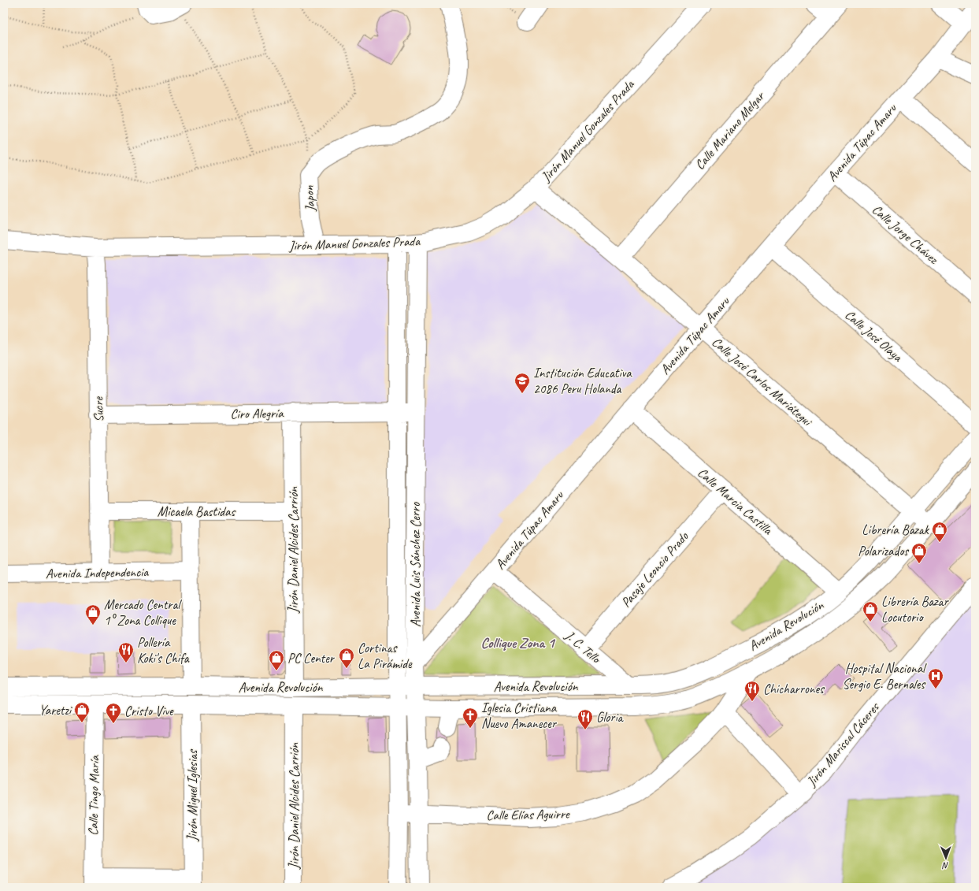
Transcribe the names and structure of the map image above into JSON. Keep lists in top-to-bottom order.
{
  "streets": {
    "street": [
      "Jirón Manuel Gonzales Prada",
      "Calle Mariano Melgar",
      "Avenida Túpac Amaru",
      "Japon",
      "Calle Jorge Chávez",
      "Calle José Olaya",
      "Calle José Carlos Mariátegui",
      "Sucre",
      "Ciro Alegría",
      "Calle Marcia Castilla",
      "Micaela Bastidas",
      "Jirón Daniel Alcides Carrión",
      "Avenida Luis Sánchez Cerro",
      "Pasaje Leoncio Prado",
      "Avenida Independencia",
      "Avenida Revolución",
      "J. C. Tello",
      "Jirón Mariscal Cáceres",
      "Calle Tingo María",
      "Jirón Miguel Iglesias",
      "Calle Elías Aguirre"
    ]
  },
  "crossings": [
    ["Jirón Manuel Gonzales Prada", "Japon"],
    ["Jirón Manuel Gonzales Prada", "Calle José Carlos Mariátegui"],
    ["Jirón Manuel Gonzales Prada", "Sucre"],
    ["Jirón Manuel Gonzales Prada", "Avenida Luis Sánchez Cerro"],
    ["Calle Mariano Melgar", "Calle José Carlos Mariátegui"],
    ["Avenida Túpac Amaru", "Calle Jorge Chávez"],
    ["Avenida Túpac Amaru", "Calle José Olaya"],
    ["Avenida Túpac Amaru", "Calle José Carlos Mariátegui"],
    ["Avenida Túpac Amaru", "Calle Marcia Castilla"],
    ["Avenida Túpac Amaru", "Avenida Luis Sánchez Cerro"],
    ["Avenida Túpac Amaru", "J. C. Tello"],
    ["Calle José Carlos Mariátegui", "Avenida Revolución"],
    ["Sucre", "Ciro Alegría"],
    ["Sucre", "Micaela Bastidas"],
    ["Sucre", "Avenida Independencia"],
    ["Ciro Alegría", "Jirón Daniel Alcides Carrión"],
    ["Ciro Alegría", "Avenida Luis Sánchez Cerro"],
    ["Calle Marcia Castilla", "Pasaje Leoncio Prado"],
    ["Calle Marcia Castilla", "Avenida Revolución"],
    ["Micaela Bastidas", "Jirón Daniel Alcides Carrión"],
    ["Jirón Daniel Alcides Carrión", "Avenida Revolución"],
    ["Avenida Luis Sánchez Cerro", "Avenida Revolución"],
    ["Avenida Luis Sánchez Cerro", "Calle Elías Aguirre"],
    ["Pasaje Leoncio Prado", "J. C. Tello"],
    ["Avenida Revolución", "J. C. Tello"],
    ["Avenida Revolución", "Calle Tingo María"],
    ["Avenida Revolución", "Jirón Miguel Iglesias"],
    ["Avenida Revolución", "Calle Elías Aguirre"]
  ],
  "districts": ["Collique Zona 1"],
  "places": {
    "school or university": ["Institución Educativa 2086 Peru Holanda"],
    "shop": [
      "Librería Bazak",
      "Polarizados",
      "Librería Bazar Locutorio",
      "Mercado Central 1° Zona Collique",
      "Cortinas La Pirámide",
      "PC Center",
      "Yaretzi"
    ],
    "restaurant": ["Pollería Koki's Chifa", "Chicharrones", "Gloria"],
    "hospital": ["Hospital Nacional Sergio E. Bernales"],
    "church": ["Cristo Vive", "Iglesia Cristiana Nuevo Amanecer"]
  },
  "north": "bottom"
}
